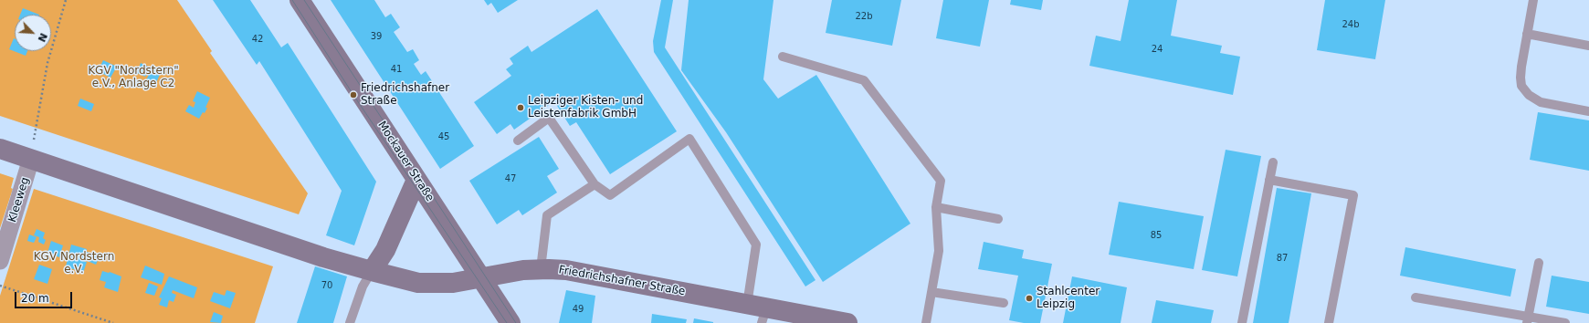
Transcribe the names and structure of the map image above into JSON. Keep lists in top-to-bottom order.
{
  "streets": {
    "main road": ["Mockauer Straße", "Friedrichshafner Straße"],
    "street": ["Kleeweg"]
  },
  "crossings": [
    ["Mockauer Straße", "Friedrichshafner Straße"],
    ["Kleeweg", "Friedrichshafner Straße"]
  ],
  "parks": ["KGV \"Nordstern\" e.V., Anlage C2", "KGV Nordstern e.V."],
  "places": ["Friedrichshafner Straße", "Leipziger Kisten- und Leistenfabrik GmbH", "Stahlcenter Leipzig"],
  "house_numbers": [
    "22b",
    "24b",
    "39",
    "42",
    "24",
    "41",
    "45",
    "47",
    "85",
    "87",
    "70",
    "49"
  ],
  "scale_bar": "20 m",
  "north": "bottom right"
}
